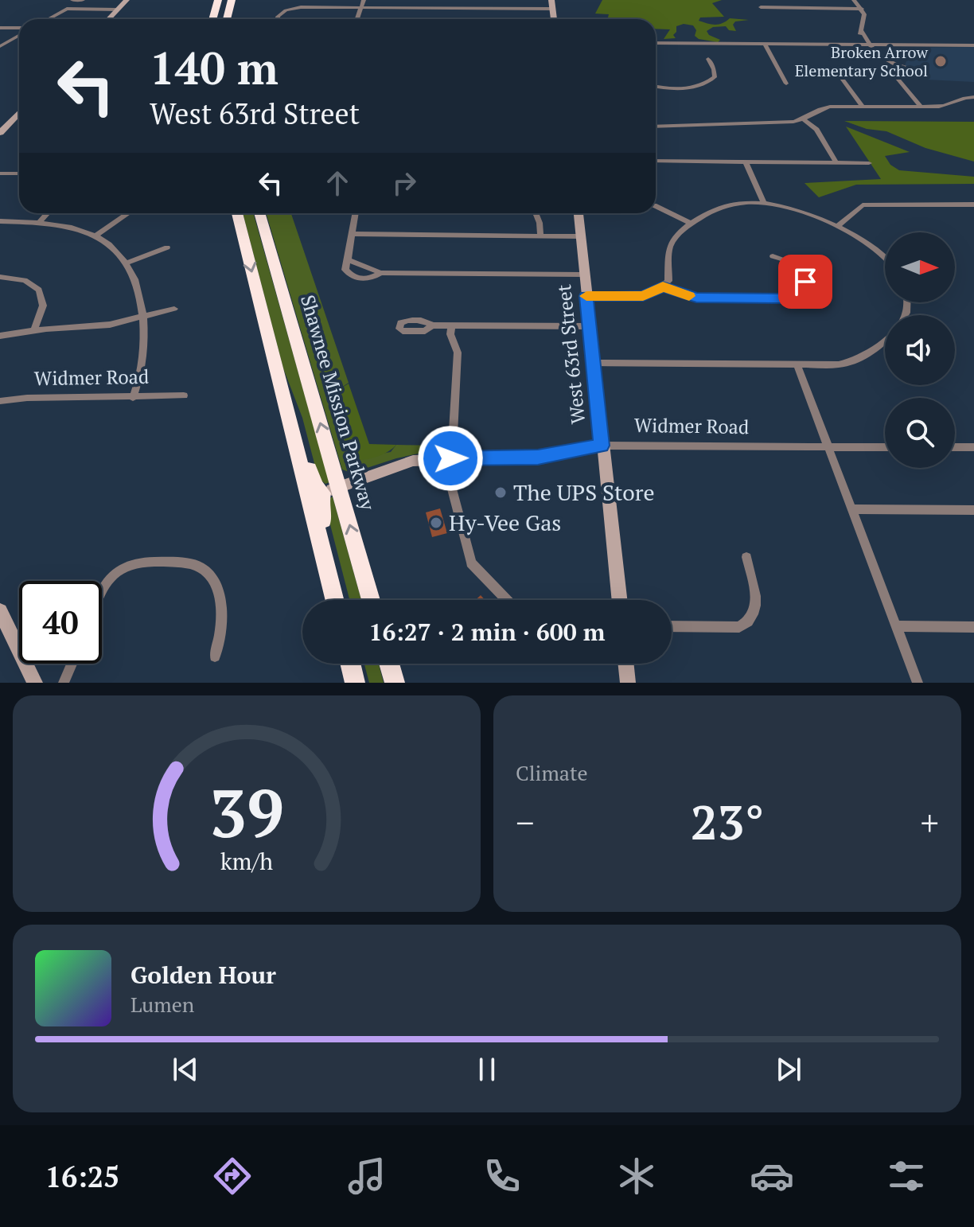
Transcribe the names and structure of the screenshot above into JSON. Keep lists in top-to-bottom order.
{
  "streets": {
    "highway": ["Shawnee Mission Parkway"],
    "street": ["West 63rd Street", "Widmer Road"]
  },
  "crossings": [
    ["West 63rd Street", "Widmer Road"],
    ["Widmer Road", "Shawnee Mission Parkway"]
  ],
  "places": ["Broken Arrow Elementary School", "The UPS Store", "Hy-Vee Gas"],
  "north": "right",
  "page": {
    "turn": ["140 m", "West 63rd Street"],
    "limit": "40",
    "trip": "16:27 · 2 min · 600 m",
    "tile": "Climate",
    "heat": ["−", "23°", "+"],
    "song": ["Golden Hour", "Lumen"],
    "tabs": "16:25",
    "gauge": ["39", "km/h"]
  }
}
